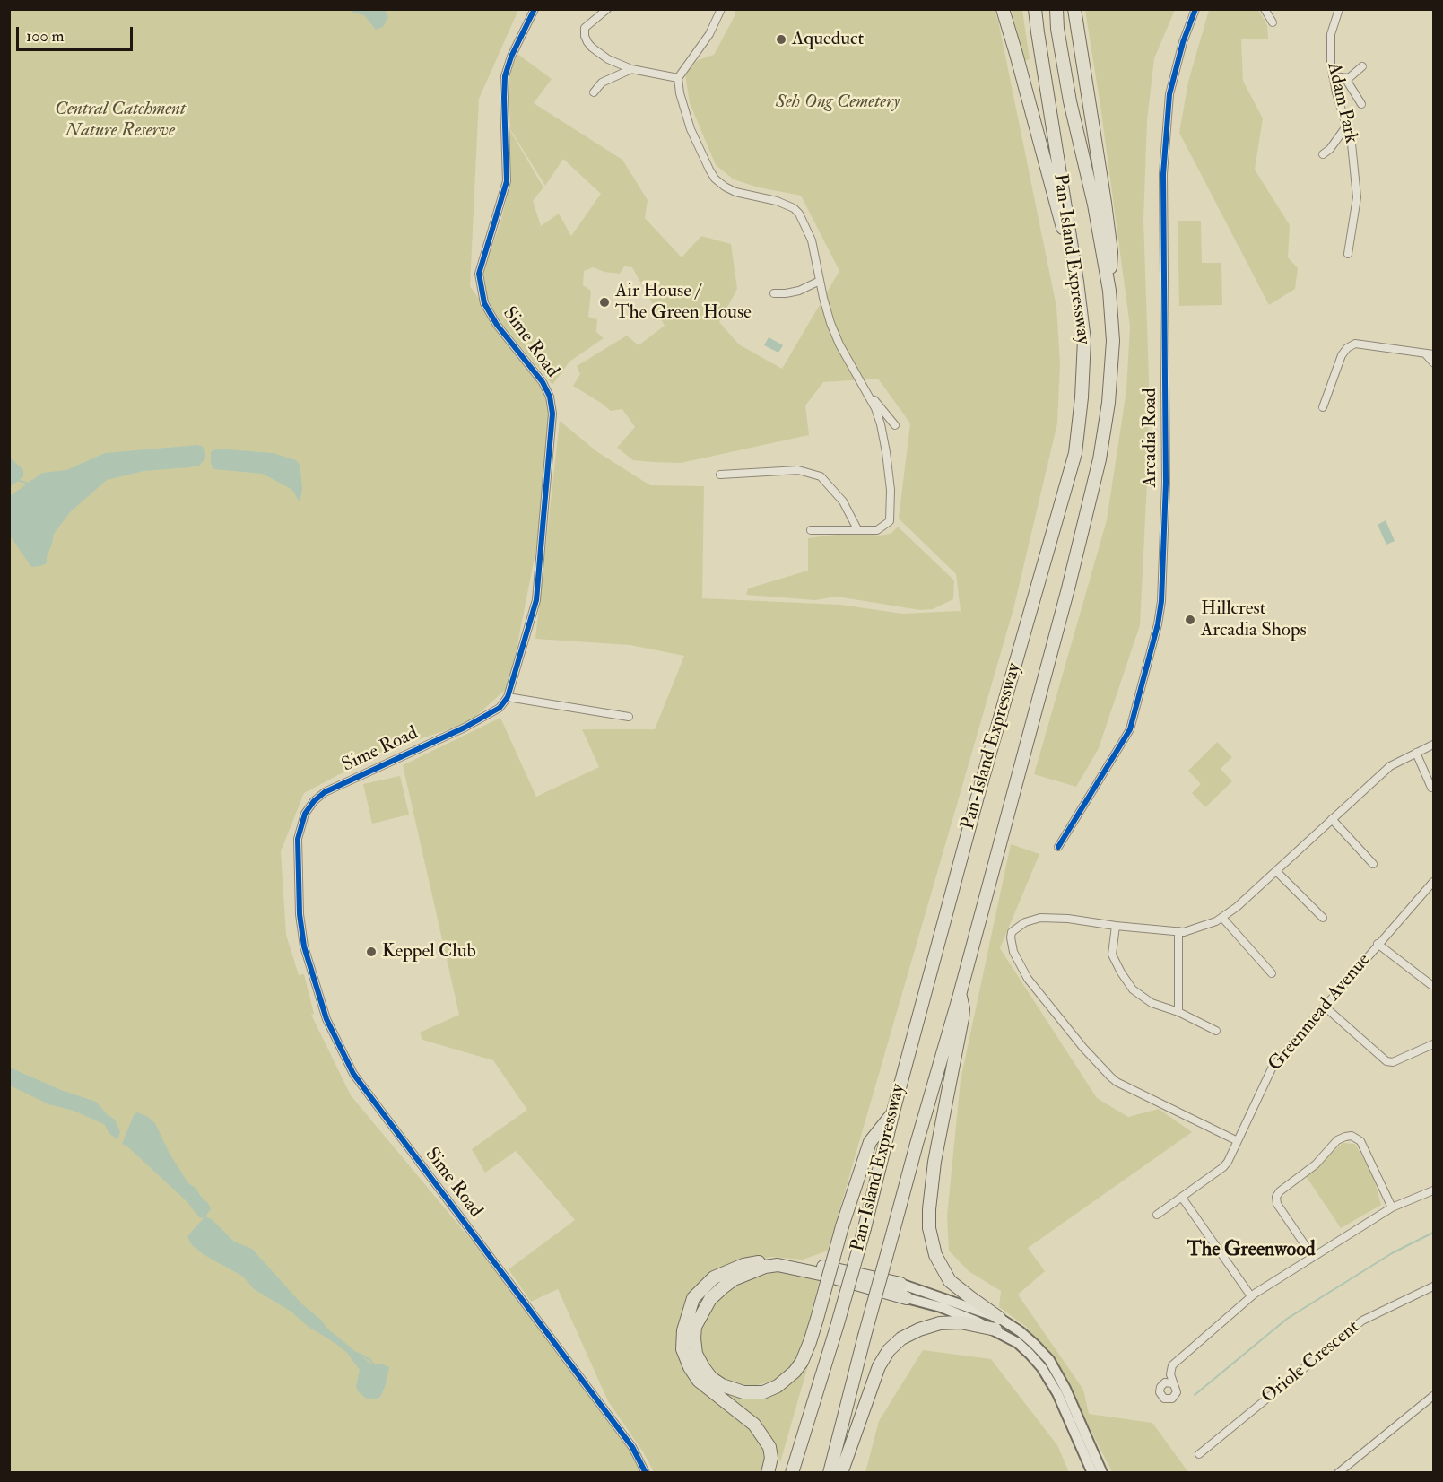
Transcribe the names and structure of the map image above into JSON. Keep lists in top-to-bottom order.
{
  "streets": {
    "highway": ["Pan-Island Expressway"],
    "street": [
      "Adam Park",
      "Sime Road",
      "Arcadia Road",
      "Greenmead Avenue",
      "Oriole Crescent"
    ]
  },
  "districts": ["The Greenwood"],
  "parks": ["Seh Ong Cemetery", "Central Catchment Nature Reserve"],
  "places": [
    "Aqueduct",
    "Air House / The Green House",
    "Hillcrest Arcadia Shops",
    "Keppel Club"
  ],
  "scale_bar": "100 m"
}
